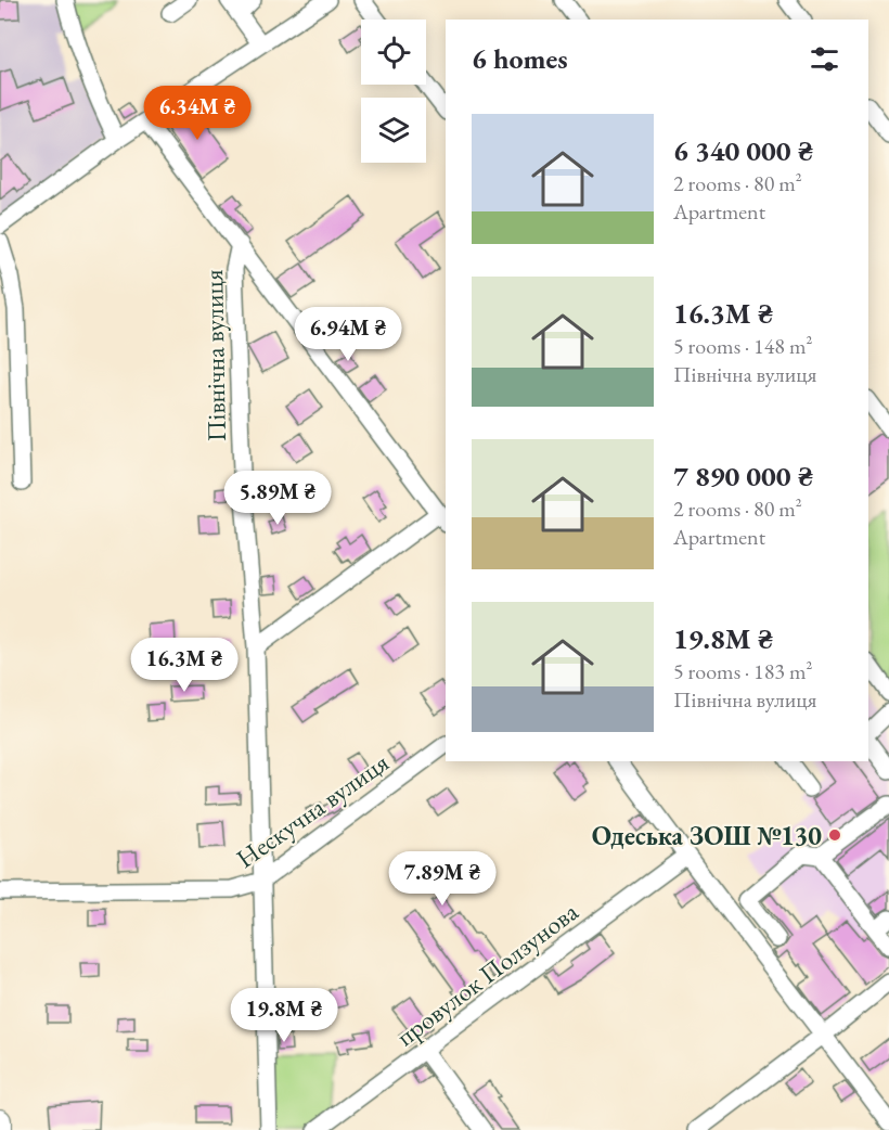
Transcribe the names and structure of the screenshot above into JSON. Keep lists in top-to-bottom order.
{
  "streets": {
    "street": ["Північна вулиця", "Нескучна вулиця", "провулок Ползунова"]
  },
  "crossings": [
    ["Північна вулиця", "Нескучна вулиця"]
  ],
  "places": ["Одеська ЗОШ №130"],
  "page": {
    "heading": "6 homes",
    "price": [
      "6.34M ₴",
      "6.94M ₴",
      "5.89M ₴",
      "16.3M ₴",
      "7.89M ₴",
      "19.8M ₴"
    ],
    "list": [
      {
        "name": "6 340 000 ₴",
        "note": "2 rooms · 80 m² · Apartment"
      },
      {
        "name": "16.3M ₴",
        "note": "5 rooms · 148 m² · Північна вулиця"
      },
      {
        "name": "7 890 000 ₴",
        "note": "2 rooms · 80 m² · Apartment"
      },
      {
        "name": "19.8M ₴",
        "note": "5 rooms · 183 m² · Північна вулиця"
      }
    ]
  }
}
